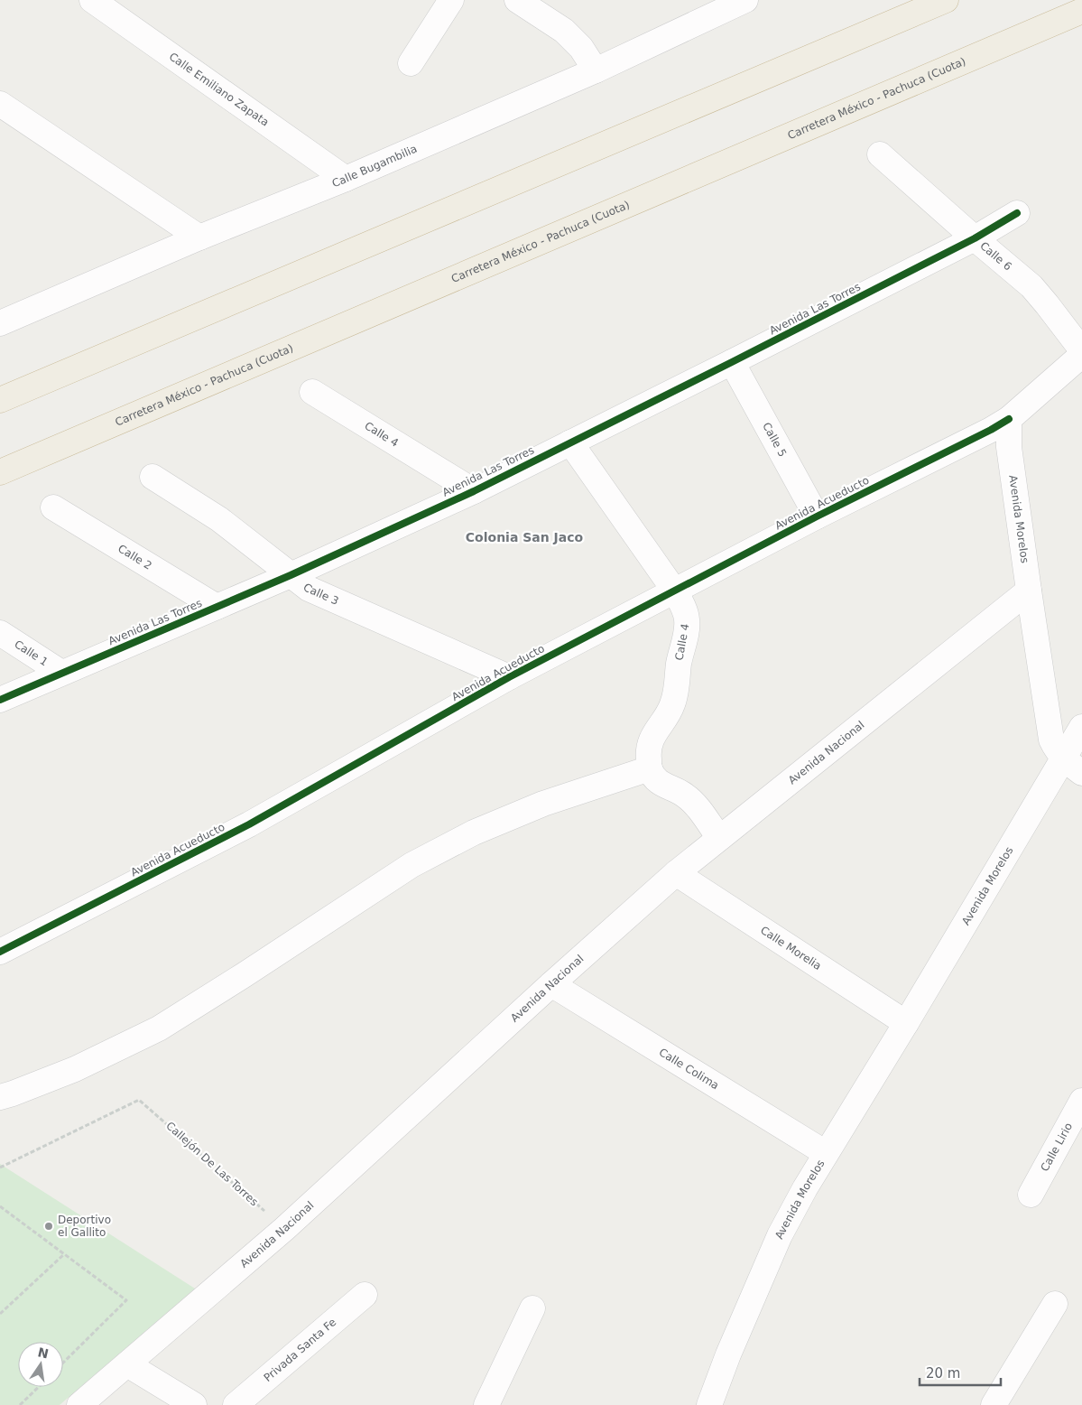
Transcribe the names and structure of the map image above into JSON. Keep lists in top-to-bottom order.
{
  "streets": {
    "highway": ["Carretera México - Pachuca (Cuota)"],
    "street": [
      "Calle Emiliano Zapata",
      "Calle Bugambilia",
      "Calle 6",
      "Avenida Las Torres",
      "Calle 4",
      "Calle 5",
      "Avenida Acueducto",
      "Avenida Morelos",
      "Calle 2",
      "Calle 3",
      "Calle 1",
      "Avenida Nacional",
      "Calle Morelia",
      "Calle Colima",
      "Calle Lirio",
      "Privada Santa Fe"
    ],
    "path": ["Callejón De Las Torres"]
  },
  "crossings": [
    ["Calle Emiliano Zapata", "Calle Bugambilia"],
    ["Calle 6", "Avenida Las Torres"],
    ["Avenida Las Torres", "Calle 4"],
    ["Avenida Las Torres", "Calle 5"],
    ["Avenida Las Torres", "Calle 2"],
    ["Avenida Las Torres", "Calle 3"],
    ["Avenida Las Torres", "Calle 1"],
    ["Calle 4", "Avenida Acueducto"],
    ["Calle 5", "Avenida Acueducto"],
    ["Avenida Acueducto", "Avenida Morelos"],
    ["Avenida Acueducto", "Calle 3"],
    ["Avenida Morelos", "Avenida Nacional"],
    ["Avenida Morelos", "Calle Morelia"],
    ["Avenida Morelos", "Calle Colima"],
    ["Avenida Nacional", "Calle Morelia"],
    ["Avenida Nacional", "Calle Colima"],
    ["Avenida Nacional", "Callejón De Las Torres"]
  ],
  "districts": ["Colonia San Jaco"],
  "places": ["Deportivo el Gallito"],
  "scale_bar": "20 m",
  "north": "top"
}
